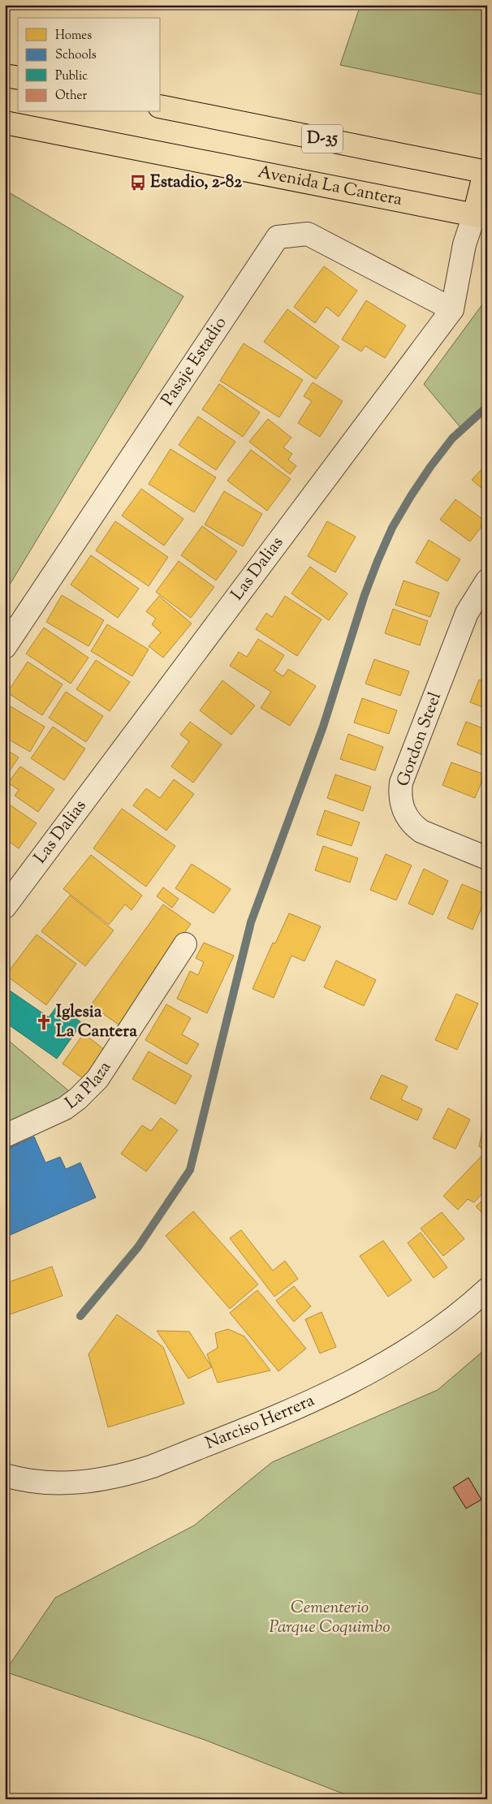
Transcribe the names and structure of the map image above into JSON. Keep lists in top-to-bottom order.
{
  "streets": {
    "highway": ["D-35", "Avenida La Cantera"],
    "street": [
      "Pasaje Estadio",
      "Las Dalias",
      "Gordon Steel",
      "La Plaza",
      "Narciso Herrera"
    ]
  },
  "crossings": [
    ["Avenida La Cantera", "Las Dalias"],
    ["Pasaje Estadio", "Las Dalias"]
  ],
  "parks": ["Cementerio Parque Coquimbo"],
  "places": {
    "bus stop": ["Estadio, 2-82"],
    "church": ["Iglesia La Cantera"]
  },
  "legend": [
    "Homes",
    "Schools",
    "Public",
    "Other"
  ]
}
